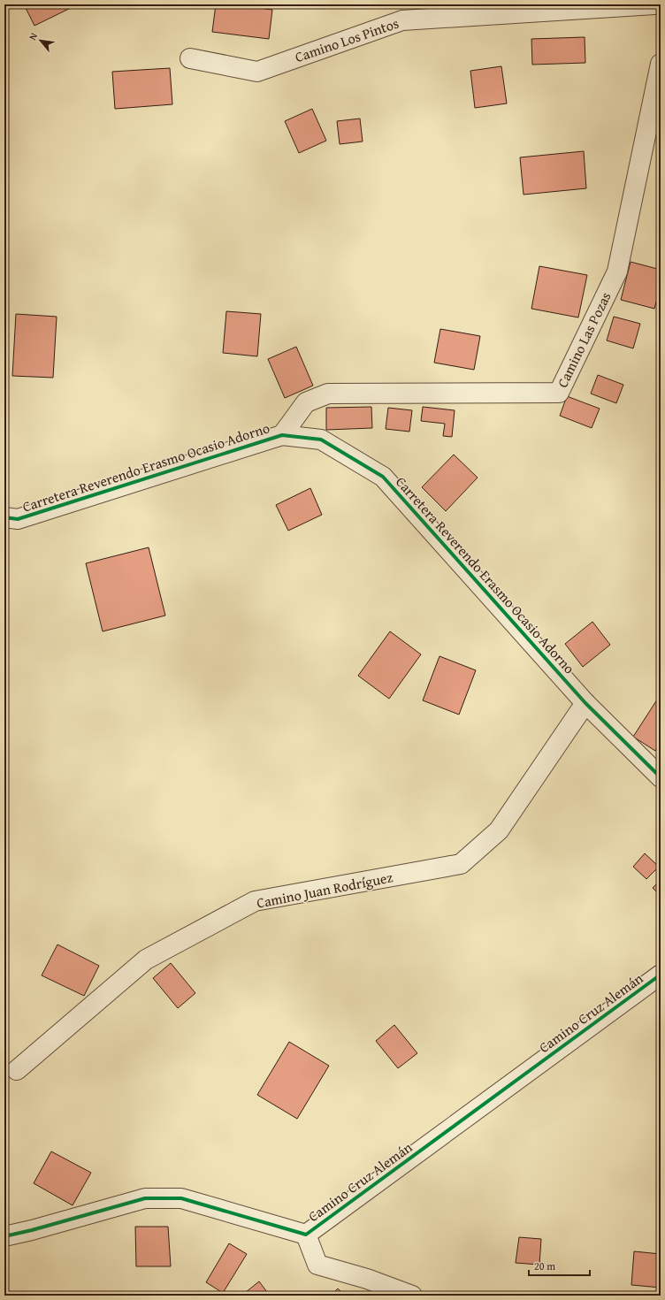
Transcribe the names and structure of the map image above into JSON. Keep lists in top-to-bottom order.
{
  "streets": {
    "street": [
      "Camino Los Pintos",
      "Camino Las Pozas",
      "Carretera Reverendo Erasmo Ocasio Adorno",
      "Camino Juan Rodríguez",
      "Camino Cruz Alemán"
    ]
  },
  "crossings": [
    ["Camino Las Pozas", "Carretera Reverendo Erasmo Ocasio Adorno"],
    ["Carretera Reverendo Erasmo Ocasio Adorno", "Camino Juan Rodríguez"]
  ],
  "scale_bar": "20 m",
  "north": "top left"
}
